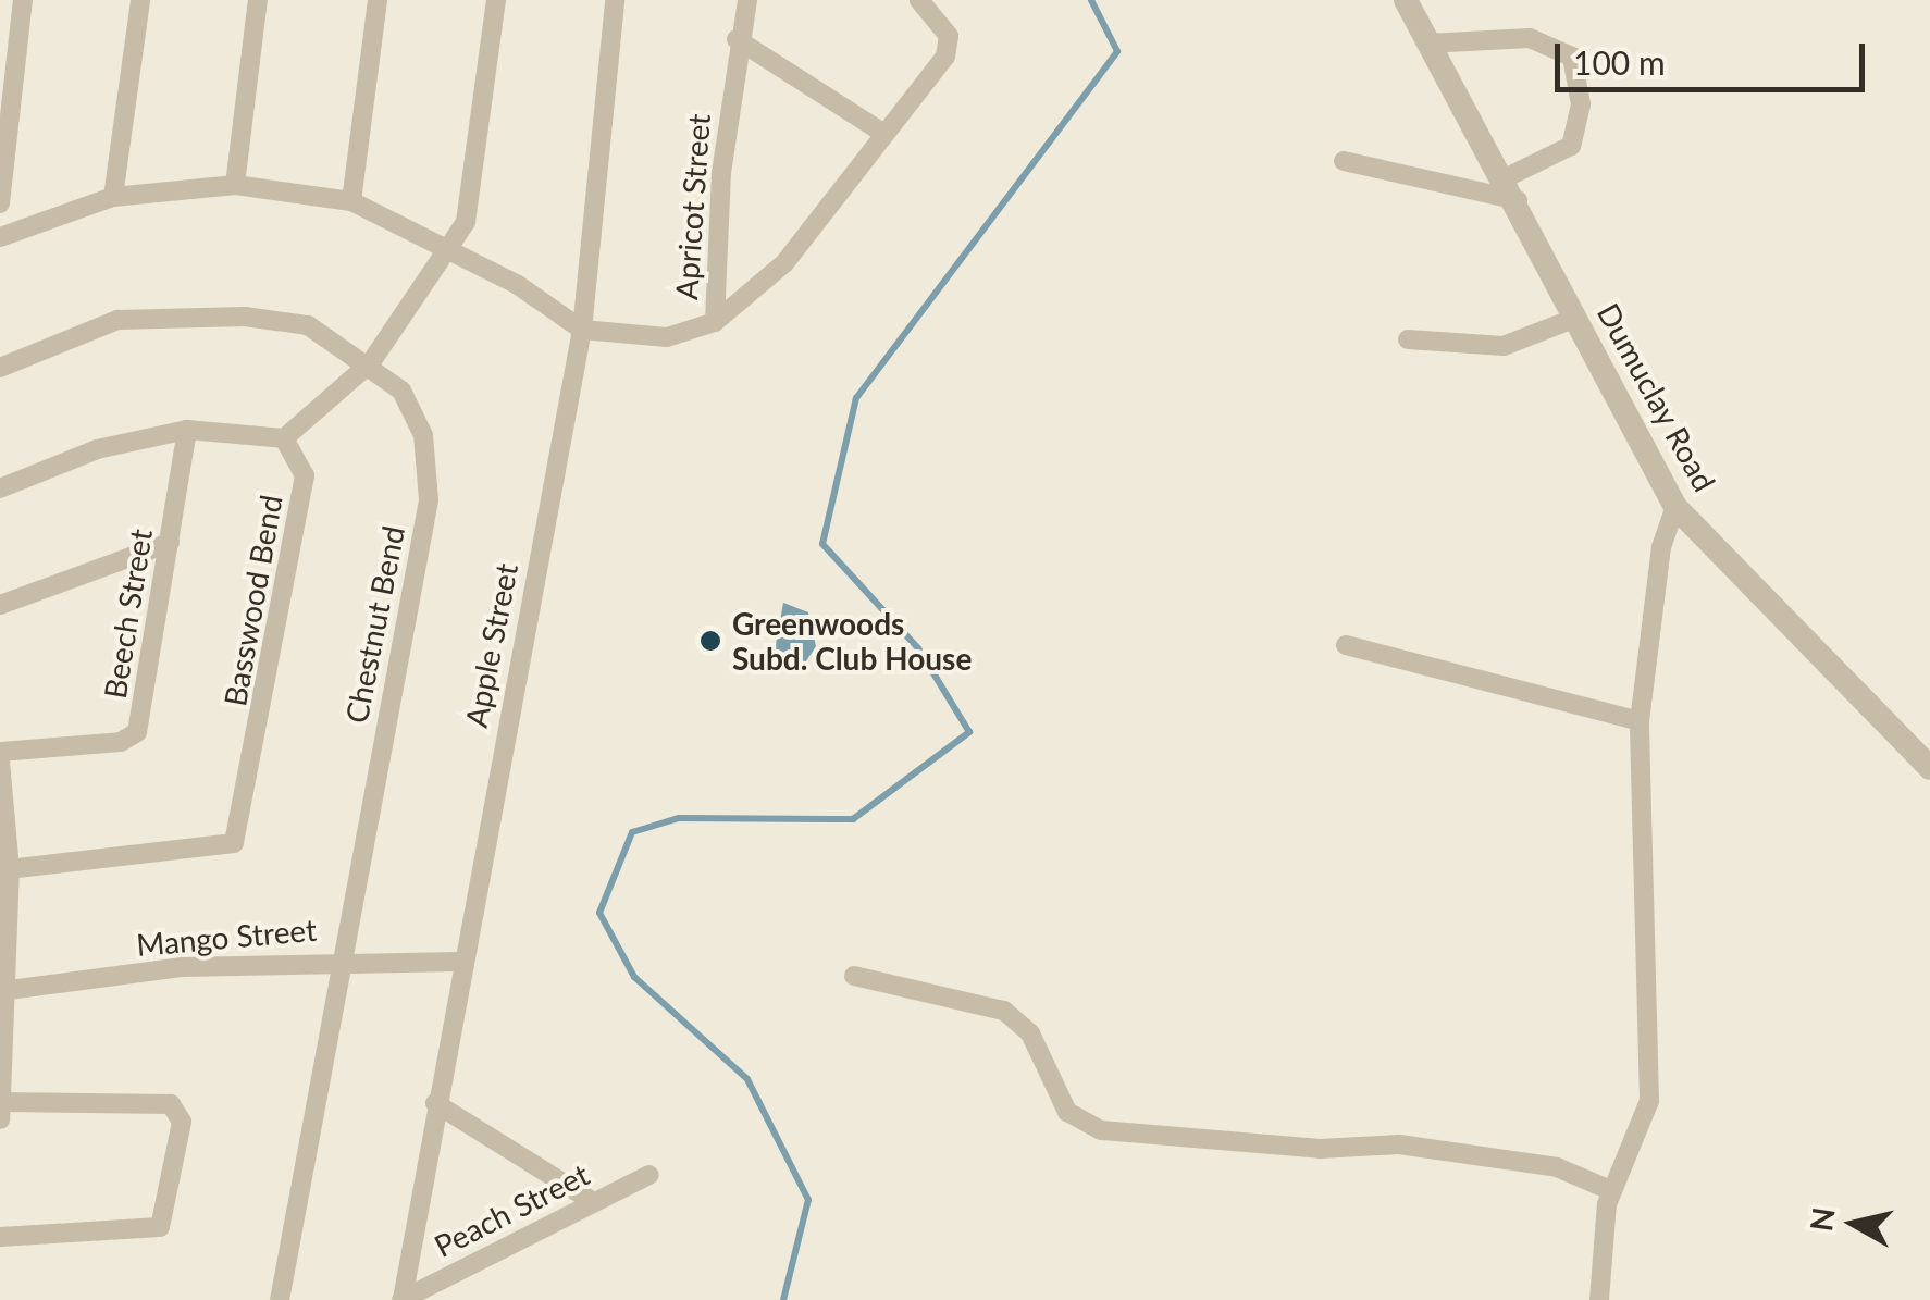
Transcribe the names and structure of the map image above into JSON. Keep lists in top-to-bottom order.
{
  "streets": {
    "street": [
      "Apricot Street",
      "Dumuclay Road",
      "Basswood Bend",
      "Beech Street",
      "Chestnut Bend",
      "Apple Street",
      "Mango Street",
      "Peach Street"
    ]
  },
  "crossings": [
    ["Apricot Street", "Apple Street"],
    ["Chestnut Bend", "Mango Street"],
    ["Apple Street", "Mango Street"],
    ["Apple Street", "Peach Street"]
  ],
  "places": ["Greenwoods Subd. Club House"],
  "scale_bar": "100 m",
  "north": "left"
}
